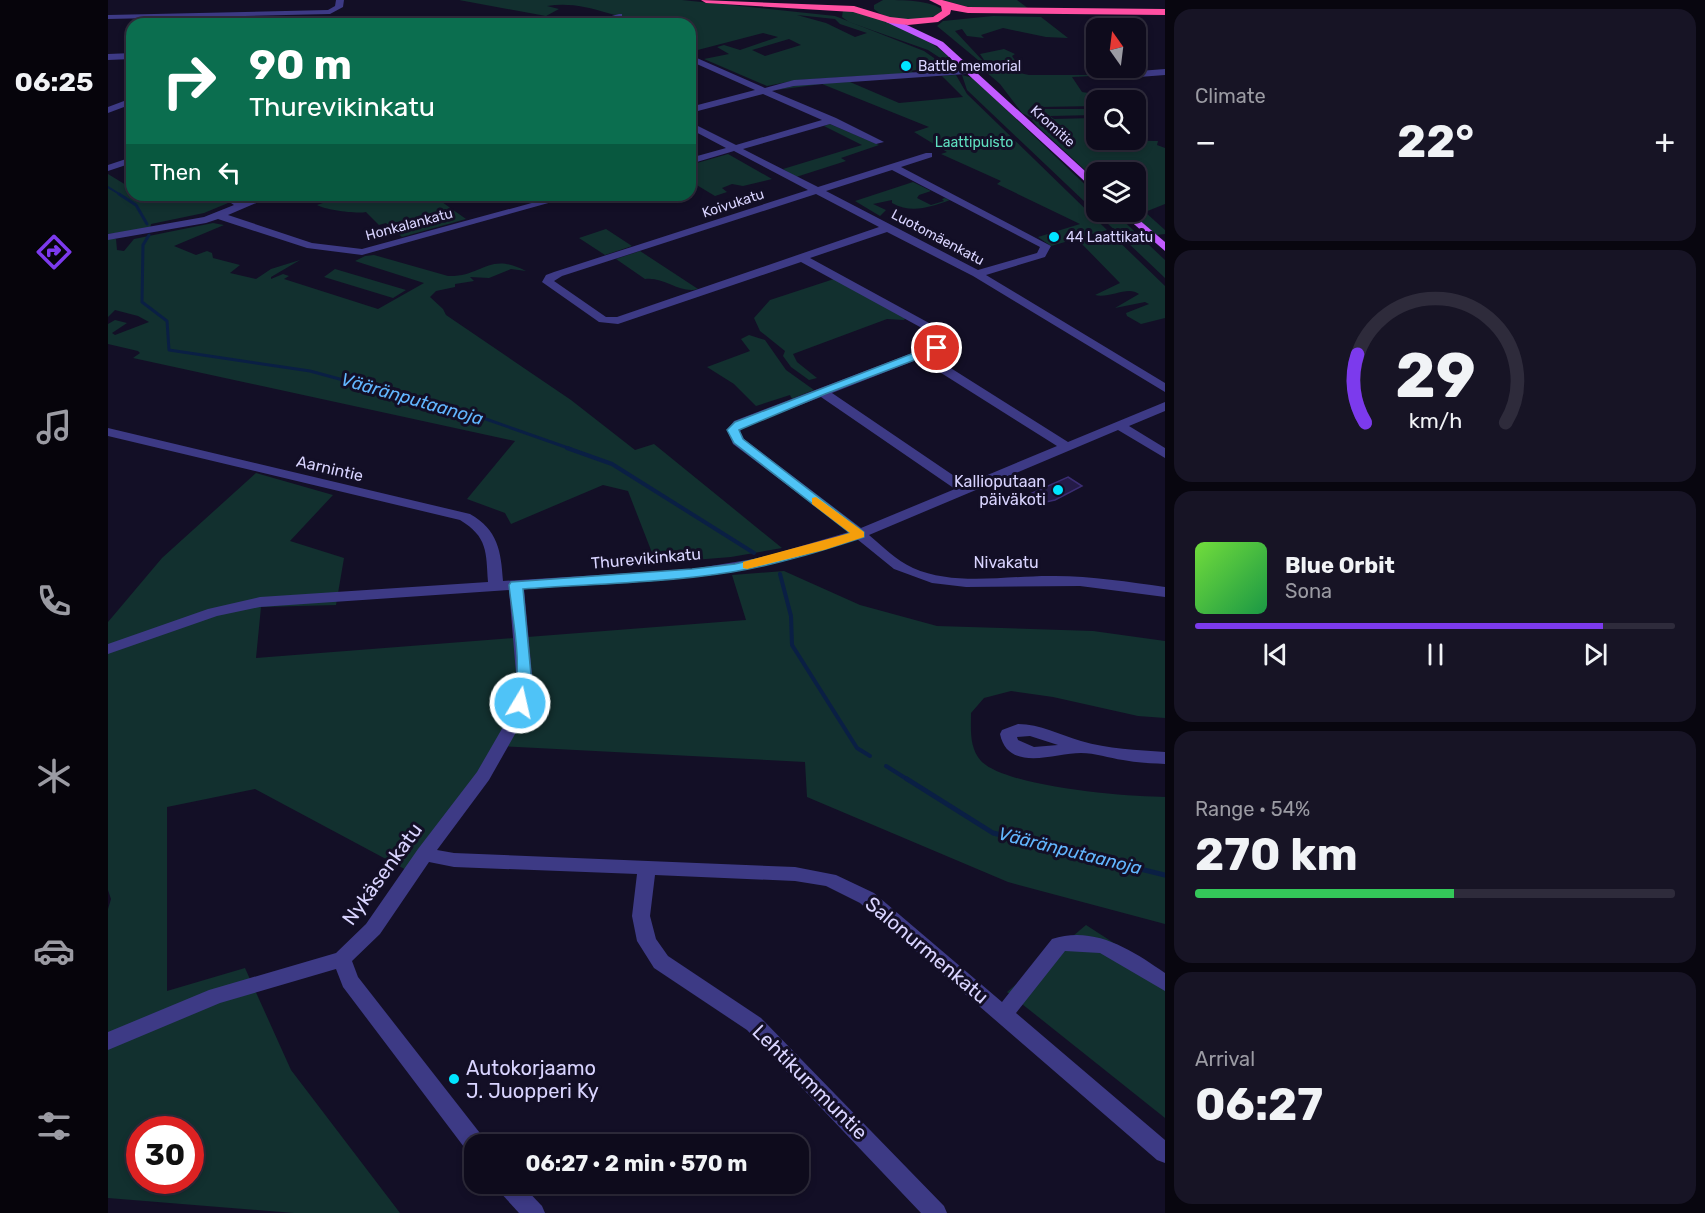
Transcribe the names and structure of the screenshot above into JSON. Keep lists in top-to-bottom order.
{
  "streets": {
    "main road": ["Kromitie"],
    "street": [
      "Koivukatu",
      "Honkalankatu",
      "Luotomäenkatu",
      "Aarnintie",
      "Thurevikinkatu",
      "Nivakatu",
      "Nykäsenkatu",
      "Salonurmenkatu",
      "Lehtikummuntie"
    ]
  },
  "crossings": [
    ["Koivukatu", "Luotomäenkatu"],
    ["Aarnintie", "Thurevikinkatu"],
    ["Thurevikinkatu", "Nivakatu"],
    ["Thurevikinkatu", "Nykäsenkatu"],
    ["Nykäsenkatu", "Salonurmenkatu"],
    ["Salonurmenkatu", "Lehtikummuntie"]
  ],
  "water": ["Vääränputaanoja"],
  "parks": ["Laattipuisto"],
  "places": [
    "Battle memorial",
    "44 Laattikatu",
    "Kallioputaan päiväkoti",
    "Autokorjaamo J. Juopperi Ky"
  ],
  "north": "top",
  "page": {
    "tabs": "06:25",
    "tile": [
      "Climate",
      ["Range · 54%", "270 km"],
      ["Arrival", "06:27"]
    ],
    "turn": ["90 m", "Thurevikinkatu"],
    "heat": ["−", "22°", "+"],
    "then": "Then",
    "song": ["Blue Orbit", "Sona"],
    "limit": "30",
    "trip": "06:27 · 2 min · 570 m",
    "gauge": ["29", "km/h"]
  }
}
